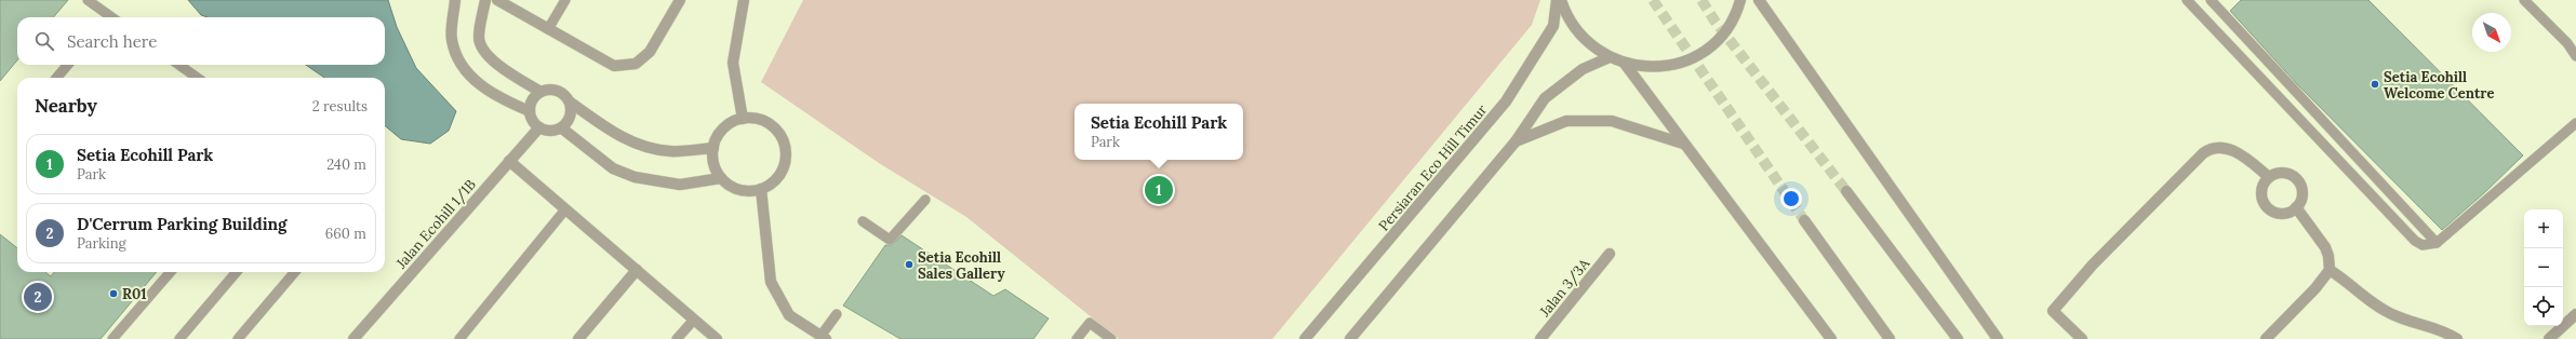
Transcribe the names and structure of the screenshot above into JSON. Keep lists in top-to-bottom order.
{
  "streets": {
    "street": ["Persiaran Eco Hill Timur", "Jalan Ecohill 1/1B", "Jalan 3/3A"]
  },
  "places": ["Setia Ecohill Welcome Centre", "Setia Ecohill Sales Gallery", "R01"],
  "north": "bottom right",
  "page": {
    "search": "Search here",
    "heading": ["Nearby", "2 results"],
    "popup": ["Setia Ecohill Park", "Park"],
    "list": [
      {
        "mark": "1",
        "name": "Setia Ecohill Park",
        "note": "Park",
        "value": "240 m"
      },
      {
        "mark": "2",
        "name": "D'Cerrum Parking Building",
        "note": "Parking",
        "value": "660 m"
      }
    ],
    "pins": ["1", "2"],
    "map_buttons": ["+", "−"]
  }
}
